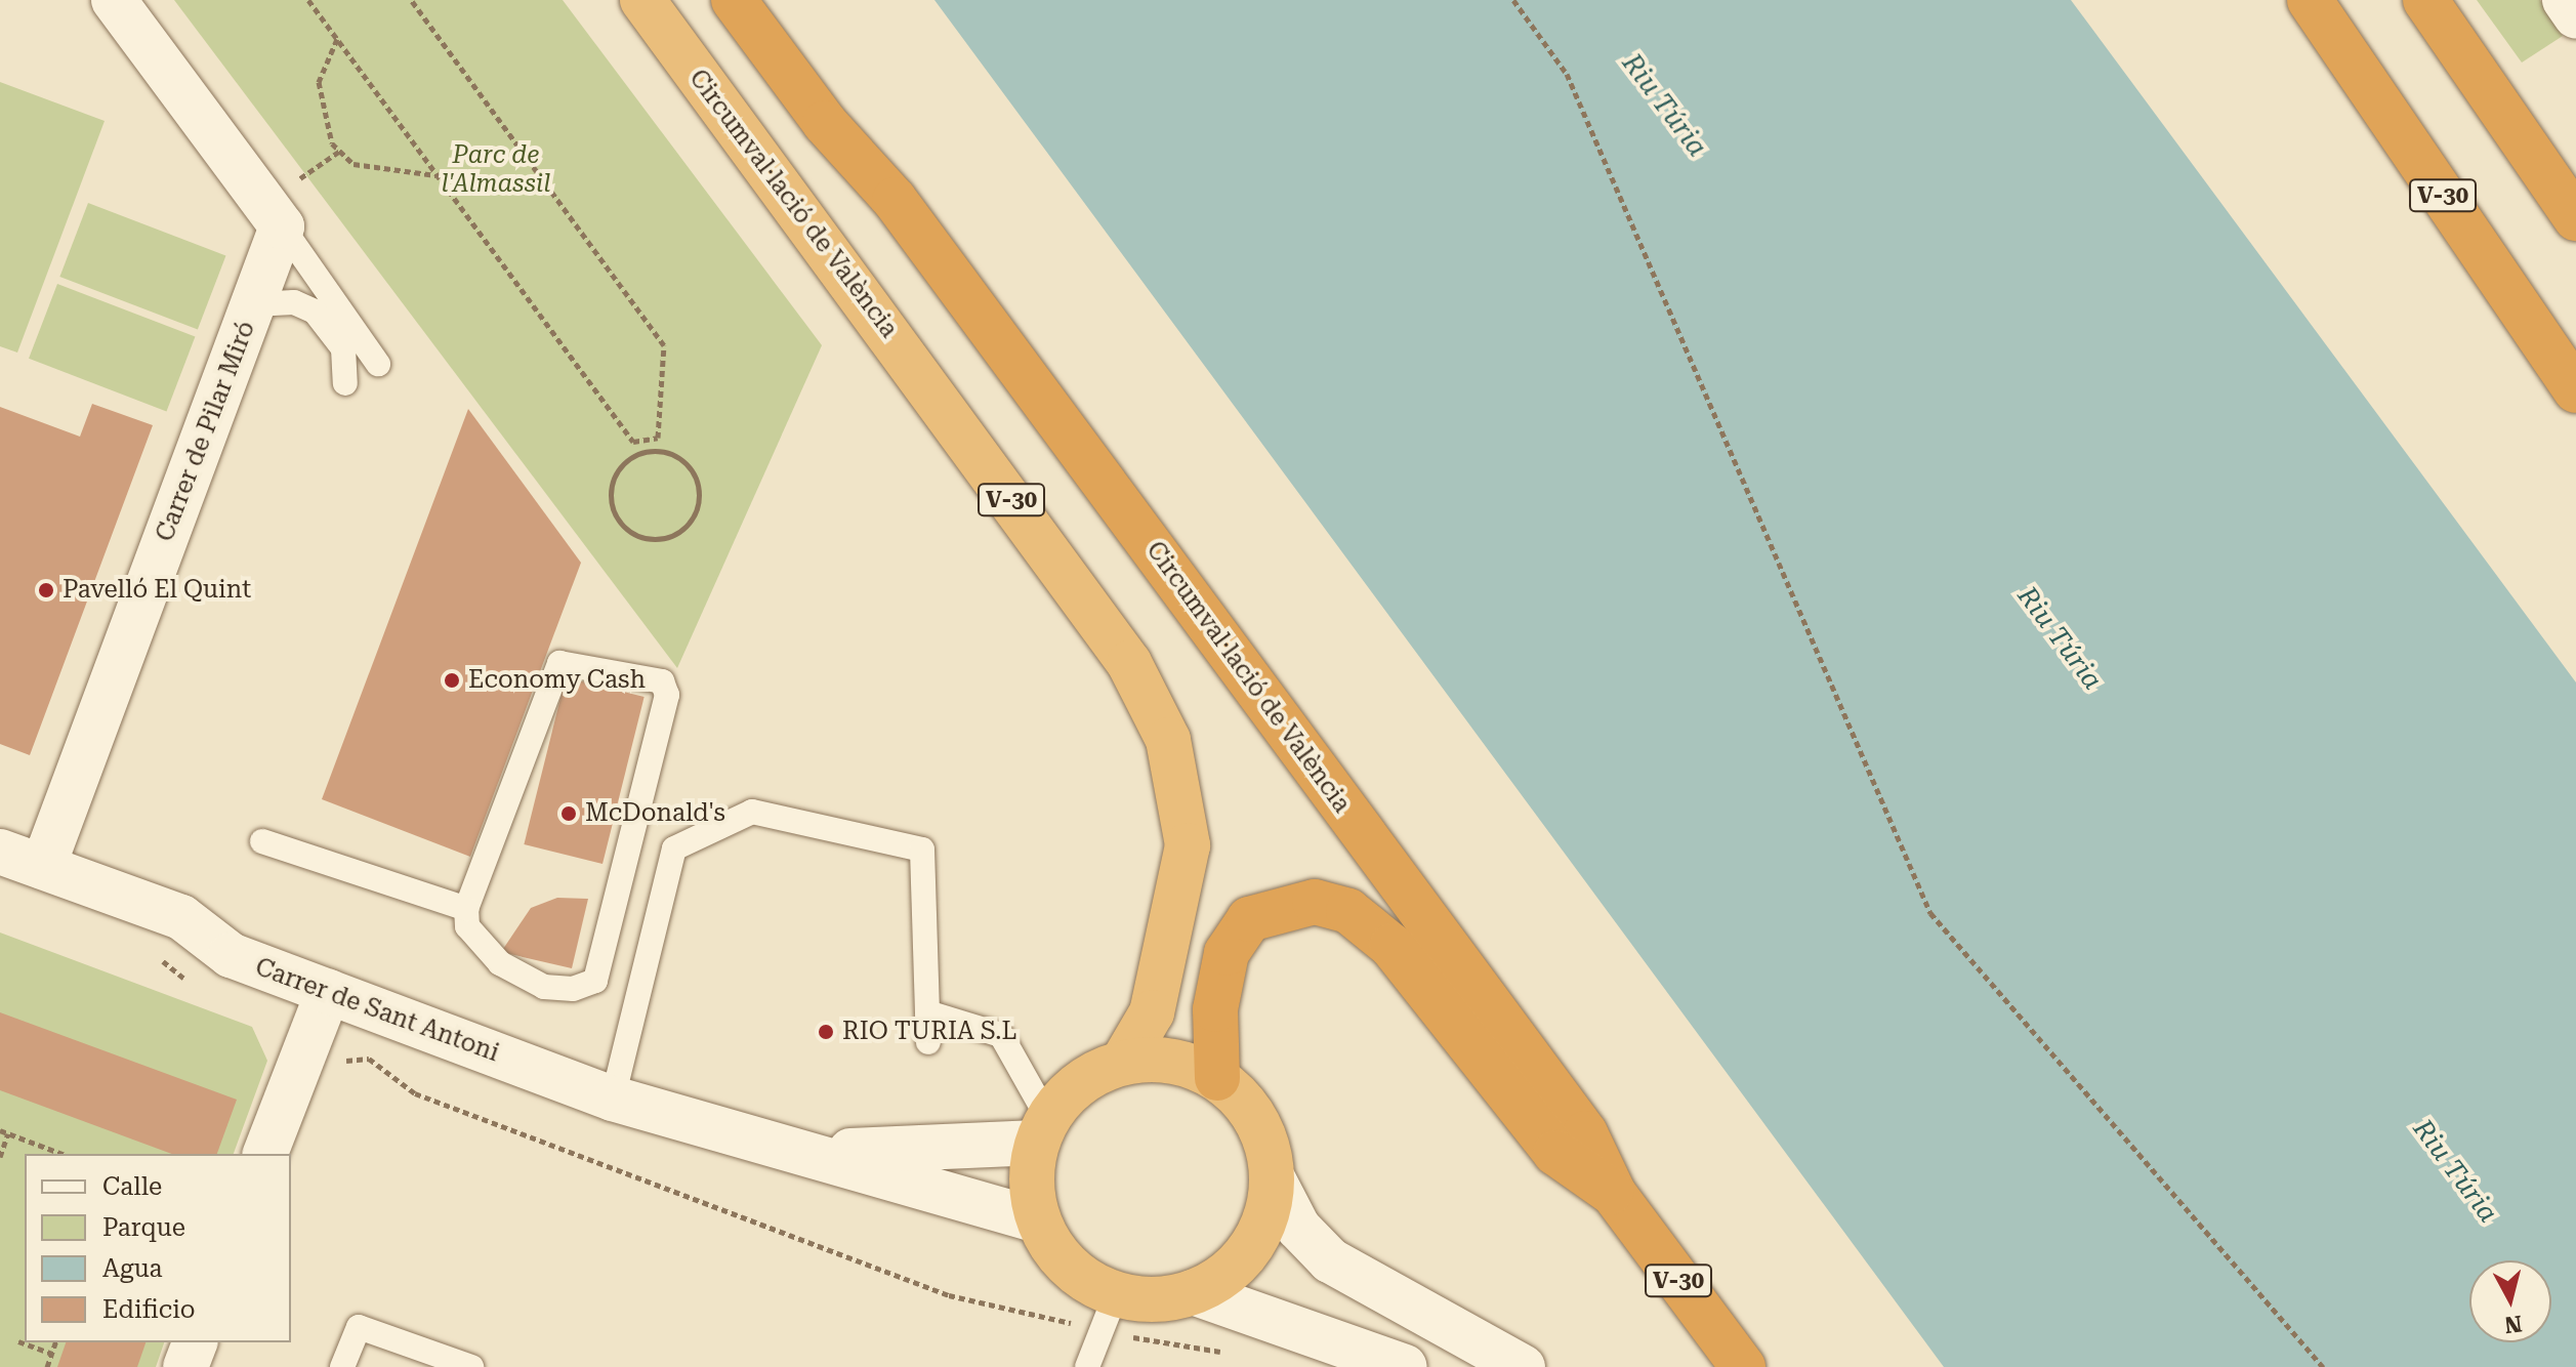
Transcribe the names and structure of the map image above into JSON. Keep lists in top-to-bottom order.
{
  "streets": {
    "highway": ["V-30", "Circumval·lació de València"],
    "street": ["Carrer de Pilar Miró", "Carrer de Sant Antoni"]
  },
  "crossings": [
    ["Circumval·lació de València", "Carrer de Sant Antoni"],
    ["Carrer de Pilar Miró", "Carrer de Sant Antoni"]
  ],
  "water": ["Riu Túria"],
  "parks": ["Parc de l'Almassil"],
  "places": [
    "Pavelló El Quint",
    "Economy Cash",
    "McDonald's",
    "RIO TURIA S.L"
  ],
  "legend": [
    "Calle",
    "Parque",
    "Agua",
    "Edificio"
  ],
  "north": "bottom"
}
